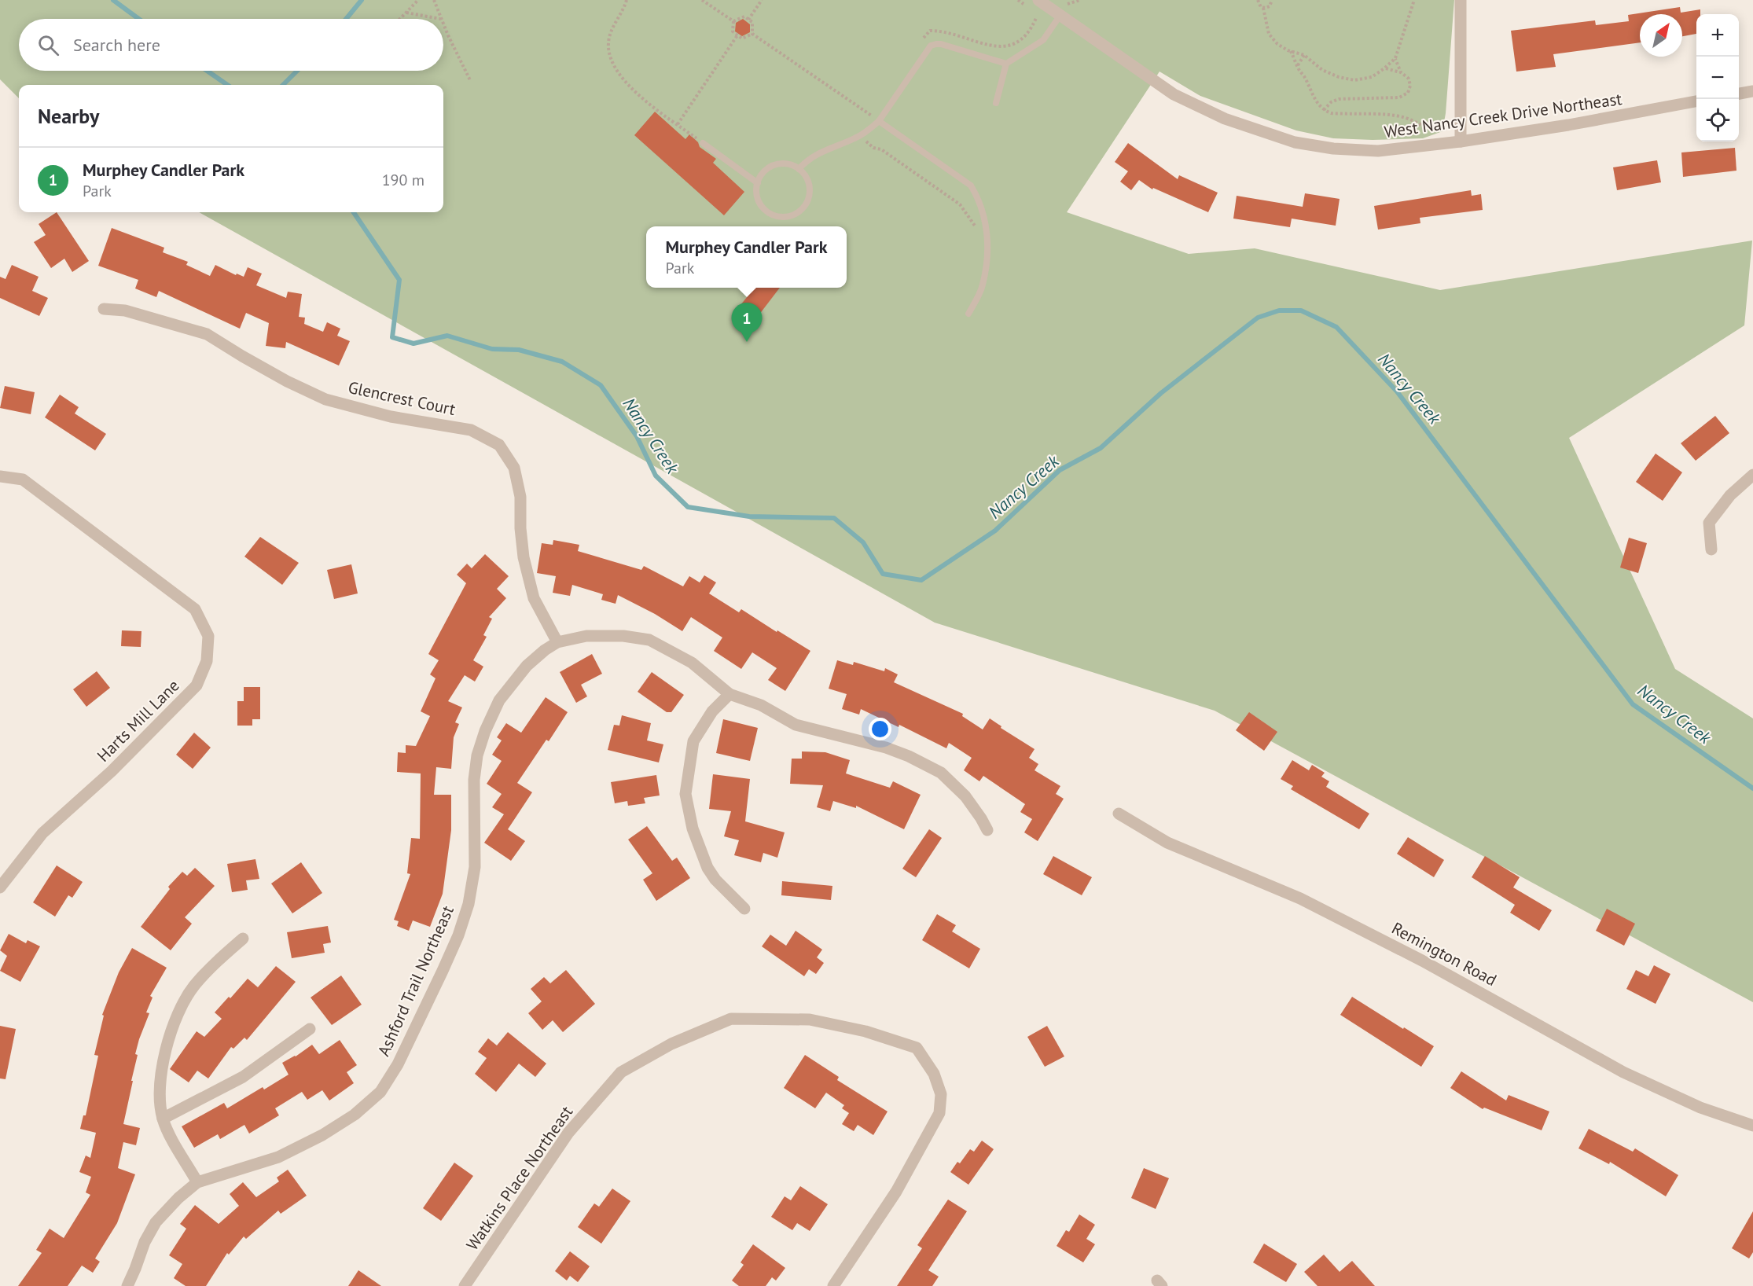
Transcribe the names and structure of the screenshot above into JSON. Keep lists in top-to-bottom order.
{
  "streets": {
    "street": [
      "West Nancy Creek Drive Northeast",
      "Glencrest Court",
      "Harts Mill Lane",
      "Remington Road",
      "Ashford Trail Northeast",
      "Watkins Place Northeast"
    ]
  },
  "crossings": [
    ["Glencrest Court", "Ashford Trail Northeast"]
  ],
  "water": ["Nancy Creek"],
  "north": "top right",
  "page": {
    "map_buttons": ["+", "−"],
    "search": "Search here",
    "heading": "Nearby",
    "list": [
      {
        "mark": "1",
        "name": "Murphey Candler Park",
        "note": "Park",
        "value": "190 m"
      }
    ],
    "popup": ["Murphey Candler Park", "Park"],
    "pins": "1"
  }
}
